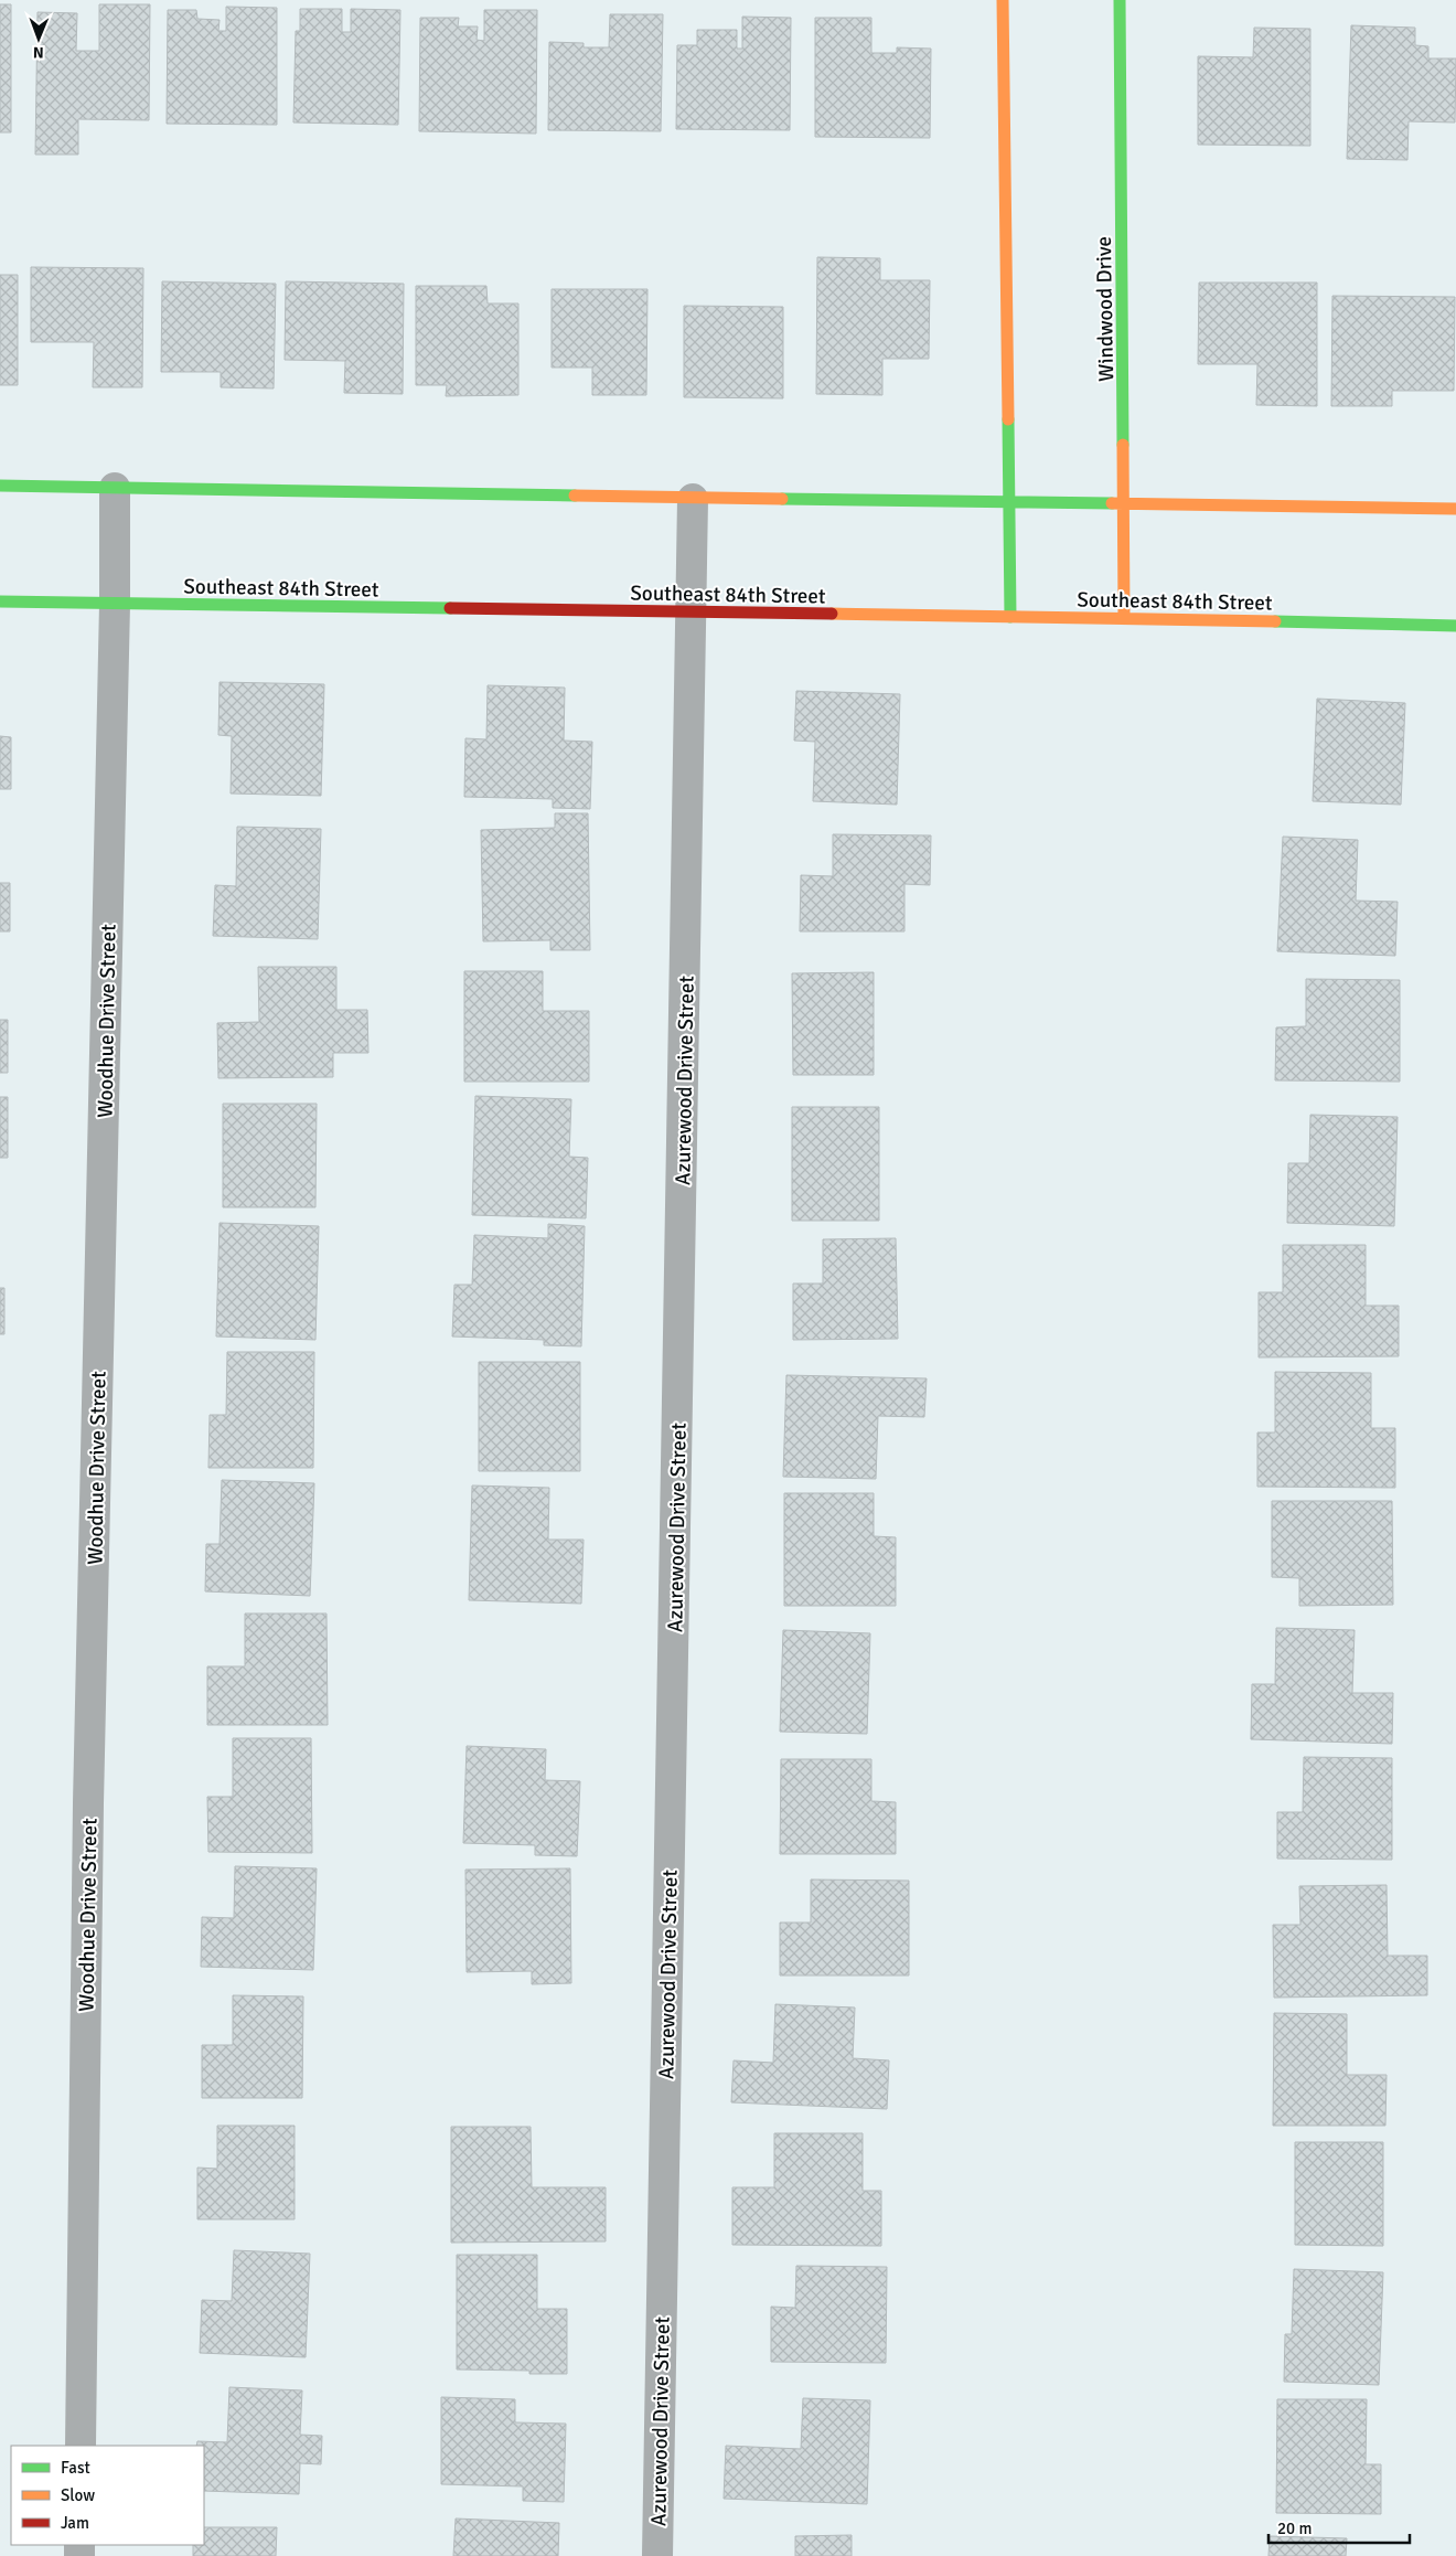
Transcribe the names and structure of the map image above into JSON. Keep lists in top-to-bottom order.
{
  "streets": {
    "street": [
      "Windwood Drive",
      "Southeast 84th Street",
      "Woodhue Drive Street",
      "Azurewood Drive Street"
    ]
  },
  "crossings": [
    ["Windwood Drive", "Southeast 84th Street"],
    ["Southeast 84th Street", "Woodhue Drive Street"],
    ["Southeast 84th Street", "Azurewood Drive Street"]
  ],
  "legend": ["Fast", "Slow", "Jam"],
  "scale_bar": "20 m",
  "north": "bottom"
}
